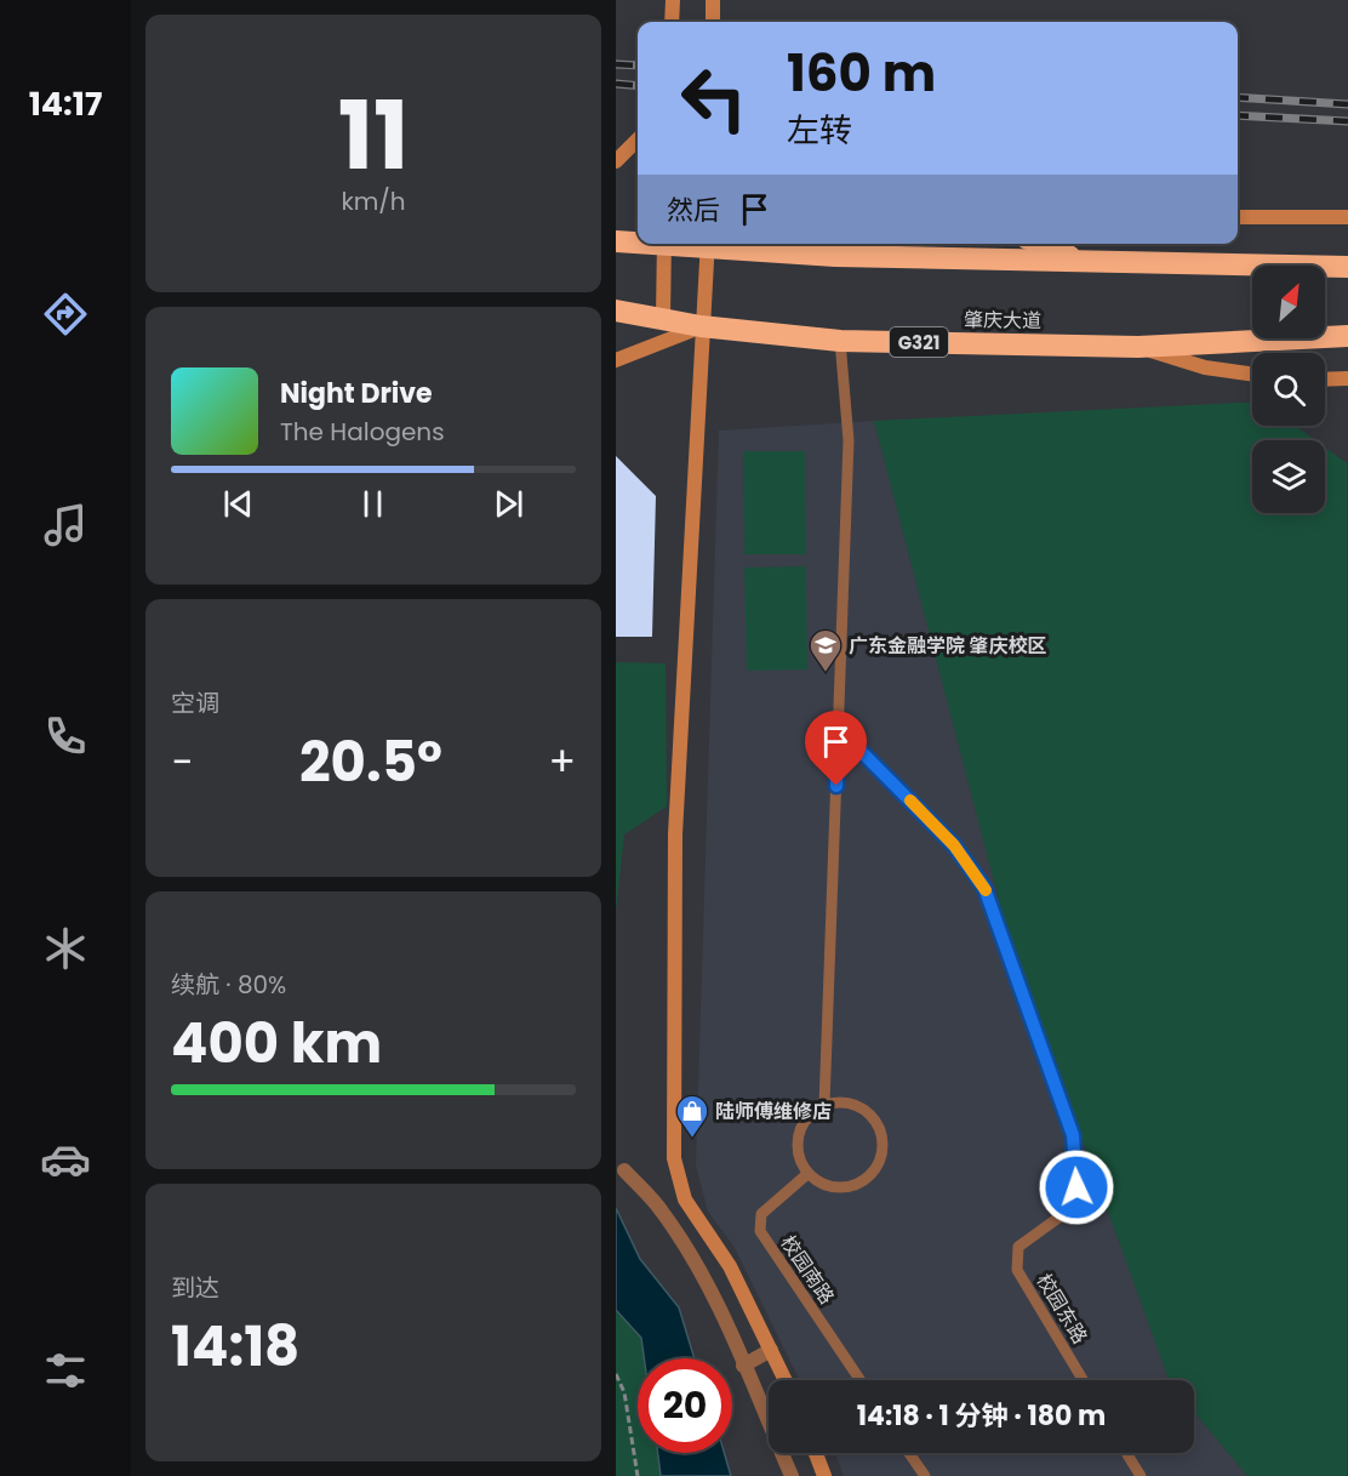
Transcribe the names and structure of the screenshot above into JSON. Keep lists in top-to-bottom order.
{
  "streets": {
    "highway": ["肇庆大道", "G321"],
    "lane": ["校园南路", "校园东路"]
  },
  "places": {
    "school or university": ["广东金融学院 肇庆校区"],
    "shop": ["陆师傅维修店"]
  },
  "north": "top right",
  "page": {
    "tabs": "14:17",
    "tile": [
      ["11", "km/h"],
      "空调",
      ["续航 · 80%", "400 km"],
      ["到达", "14:18"]
    ],
    "turn": ["160 m", "左转"],
    "then": "然后",
    "song": ["Night Drive", "The Halogens"],
    "heat": ["−", "20.5°", "+"],
    "limit": "20",
    "trip": "14:18 · 1 分钟 · 180 m"
  }
}
